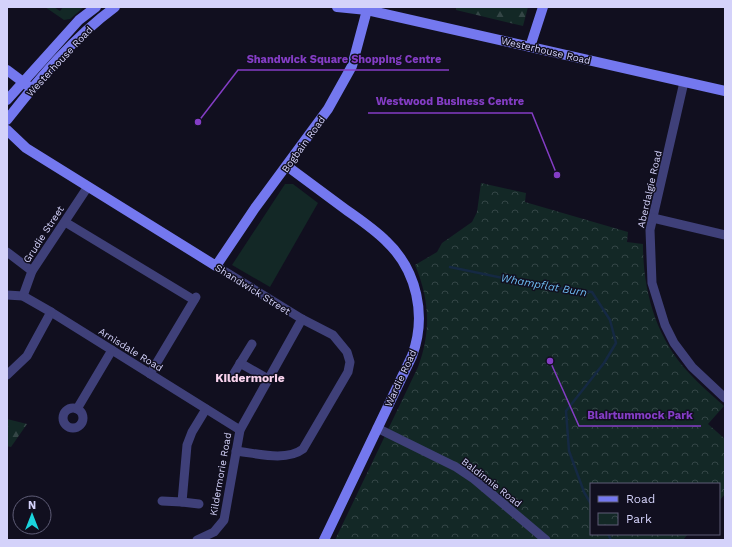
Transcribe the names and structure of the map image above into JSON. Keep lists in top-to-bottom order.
{
  "streets": {
    "street": [
      "Westerhouse Road",
      "Bogbain Road",
      "Aberdalgie Road",
      "Grudie Street",
      "Shandwick Street",
      "Arnisdale Road",
      "Wardie Road",
      "Kildermorie Road",
      "Baldinnie Road"
    ]
  },
  "crossings": [
    ["Westerhouse Road", "Bogbain Road"],
    ["Westerhouse Road", "Aberdalgie Road"],
    ["Bogbain Road", "Shandwick Street"],
    ["Bogbain Road", "Wardie Road"],
    ["Grudie Street", "Shandwick Street"],
    ["Grudie Street", "Arnisdale Road"],
    ["Shandwick Street", "Kildermorie Road"],
    ["Arnisdale Road", "Kildermorie Road"],
    ["Wardie Road", "Baldinnie Road"]
  ],
  "districts": ["Kildermorie"],
  "water": ["Whampflat Burn"],
  "places": ["Shandwick Square Shopping Centre", "Westwood Business Centre", "Blairtummock Park"],
  "legend": ["Road", "Park"],
  "north": "top"
}
